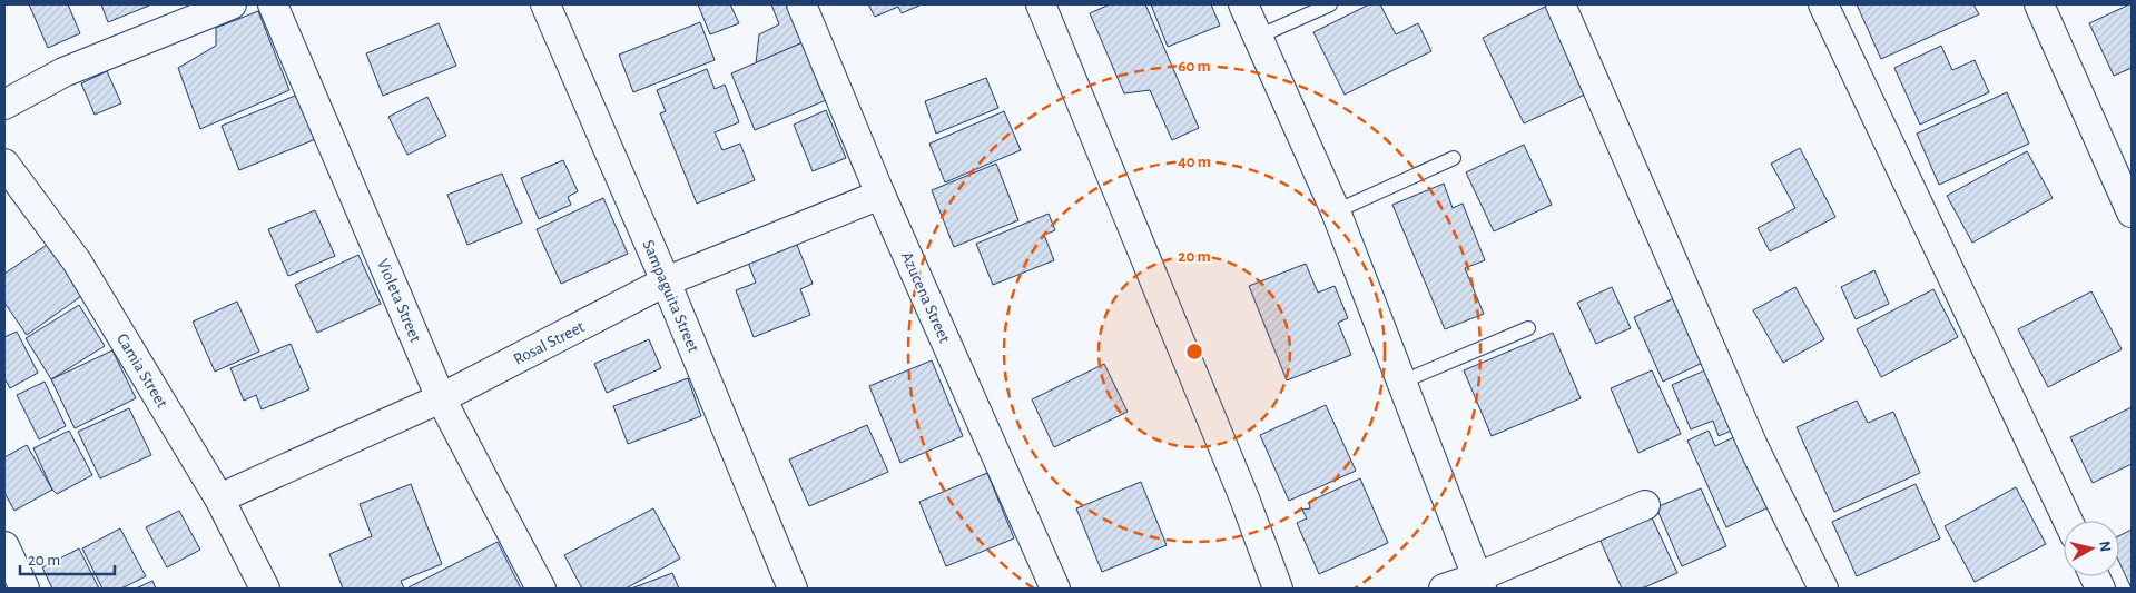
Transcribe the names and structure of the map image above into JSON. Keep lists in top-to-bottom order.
{
  "streets": {
    "street": [
      "Sampaguita Street",
      "Azucena Street",
      "Violeta Street",
      "Rosal Street",
      "Camia Street"
    ]
  },
  "crossings": [
    ["Sampaguita Street", "Rosal Street"],
    ["Azucena Street", "Rosal Street"],
    ["Violeta Street", "Rosal Street"],
    ["Rosal Street", "Camia Street"]
  ],
  "scale_bar": "20 m",
  "north": "right",
  "rings": ["60 m", "40 m", "20 m"]
}
